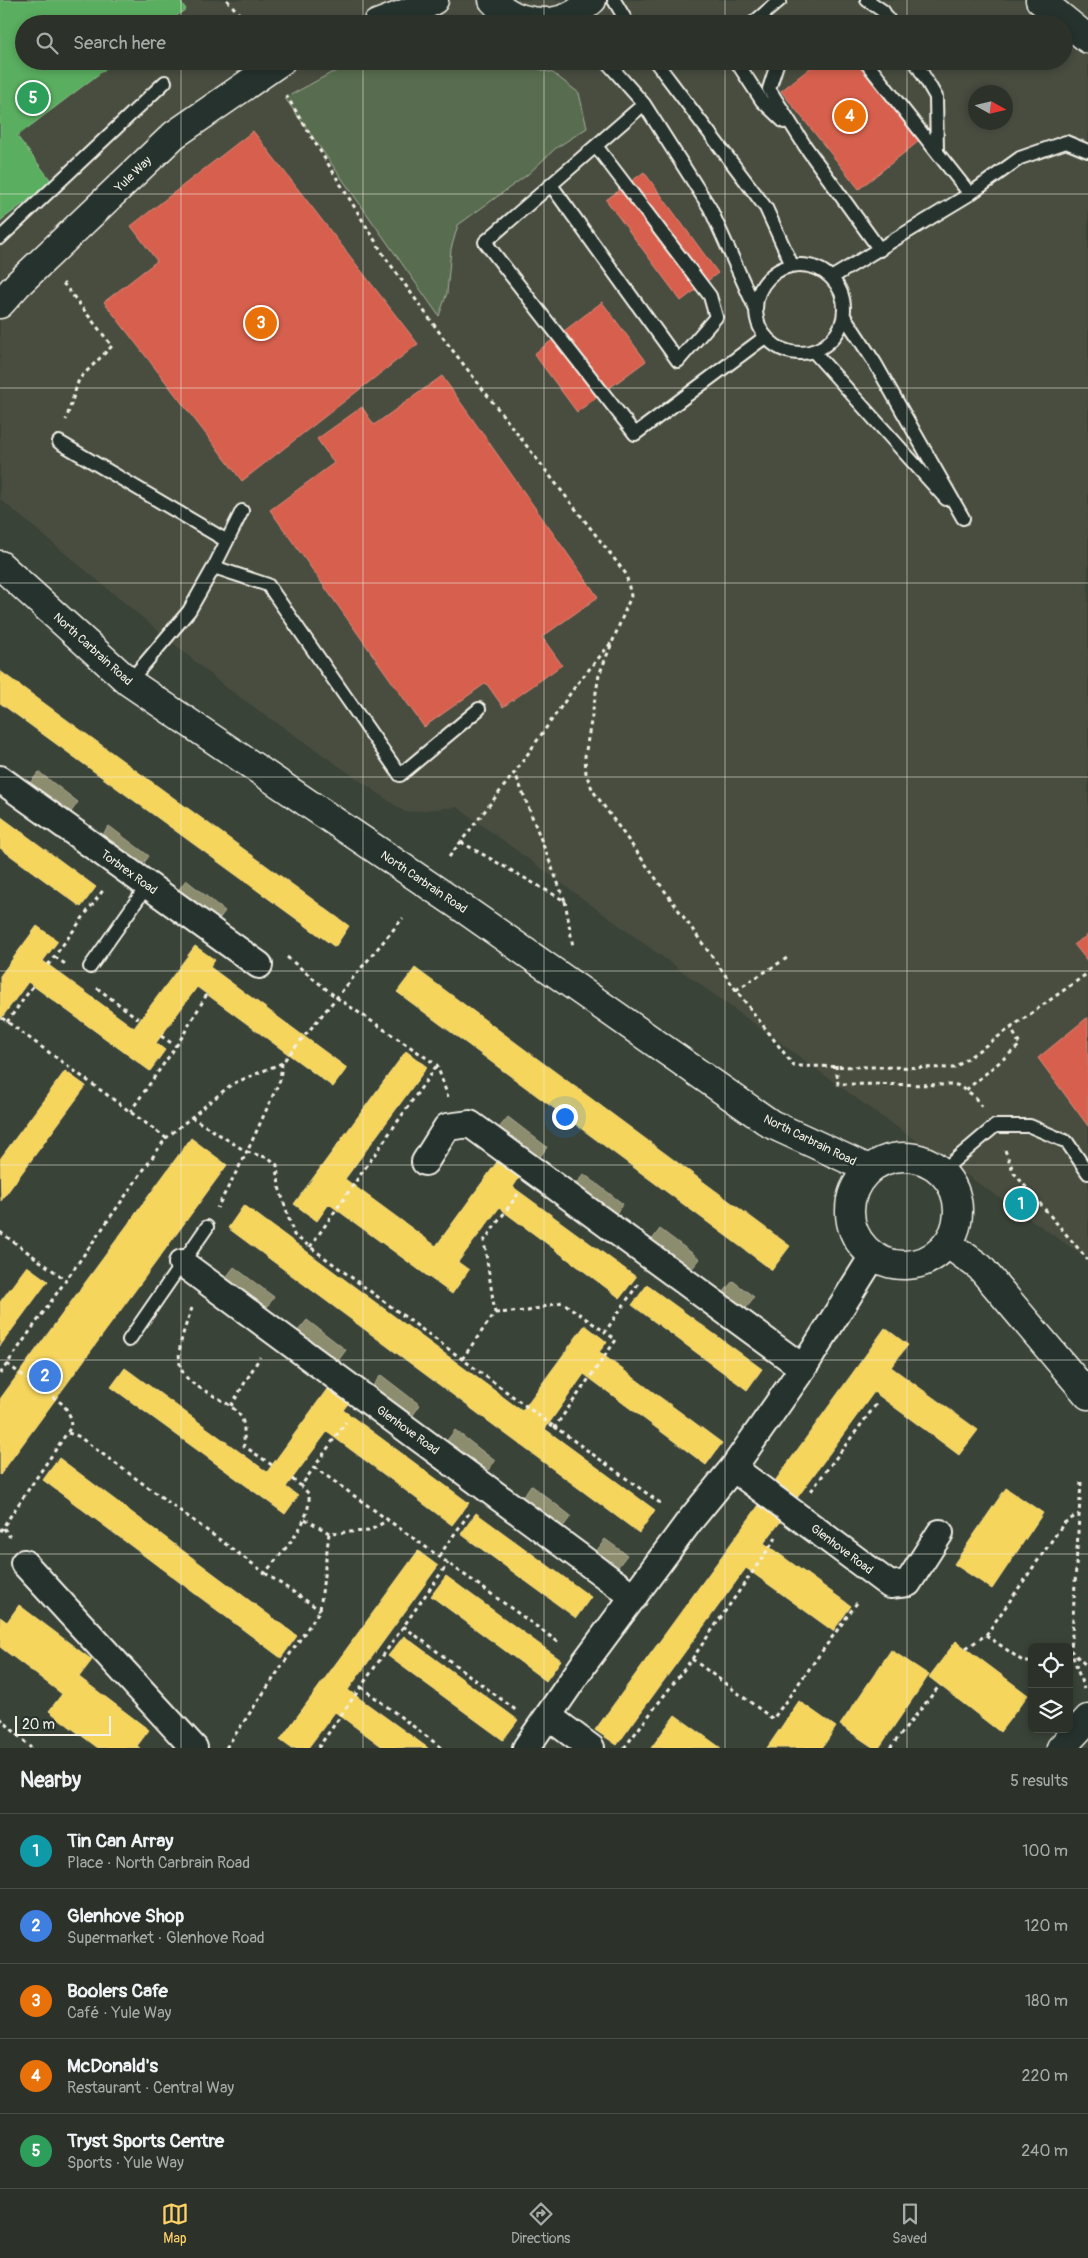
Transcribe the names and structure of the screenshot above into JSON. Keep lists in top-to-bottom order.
{
  "streets": {
    "street": [
      "Yule Way",
      "North Carbrain Road",
      "Torbrex Road",
      "Glenhove Road"
    ]
  },
  "scale_bar": "20 m",
  "north": "right",
  "page": {
    "search": "Search here",
    "pins": [
      "5",
      "4",
      "3",
      "1",
      "2"
    ],
    "scale": "20 m",
    "heading": ["Nearby", "5 results"],
    "list": [
      {
        "mark": "1",
        "name": "Tin Can Array",
        "note": "Place · North Carbrain Road",
        "value": "100 m"
      },
      {
        "mark": "2",
        "name": "Glenhove Shop",
        "note": "Supermarket · Glenhove Road",
        "value": "120 m"
      },
      {
        "mark": "3",
        "name": "Boolers Cafe",
        "note": "Café · Yule Way",
        "value": "180 m"
      },
      {
        "mark": "4",
        "name": "McDonald's",
        "note": "Restaurant · Central Way",
        "value": "220 m"
      },
      {
        "mark": "5",
        "name": "Tryst Sports Centre",
        "note": "Sports · Yule Way",
        "value": "240 m"
      }
    ],
    "nav": ["Map", "Directions", "Saved"]
  }
}
